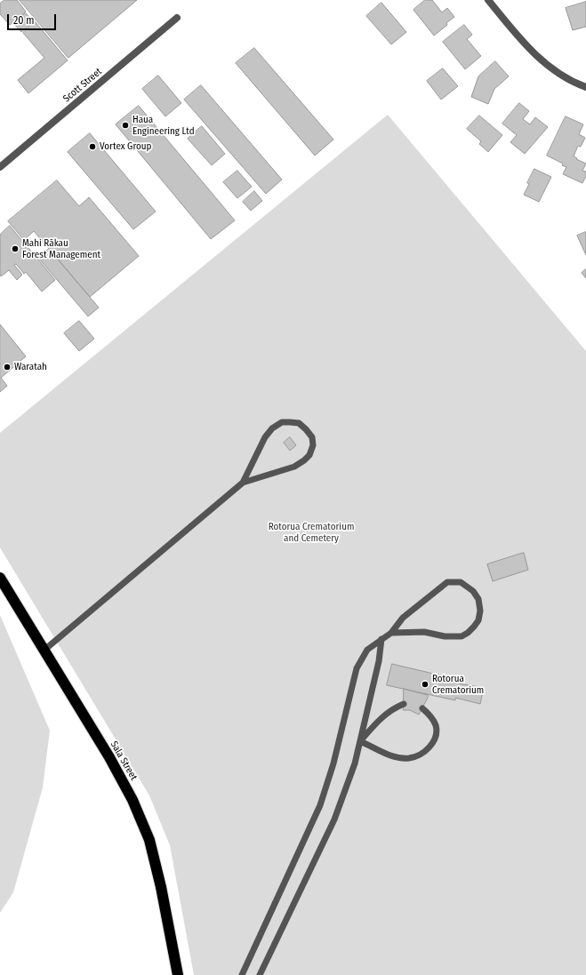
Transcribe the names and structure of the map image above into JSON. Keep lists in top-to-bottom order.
{
  "streets": {
    "highway": ["Sala Street"],
    "street": ["Scott Street"]
  },
  "parks": ["Rotorua Crematorium and Cemetery"],
  "places": [
    "Haua Engineering Ltd",
    "Vortex Group",
    "Mahi Rākau Forest Management",
    "Waratah",
    "Rotorua Crematorium"
  ],
  "scale_bar": "20 m"
}
